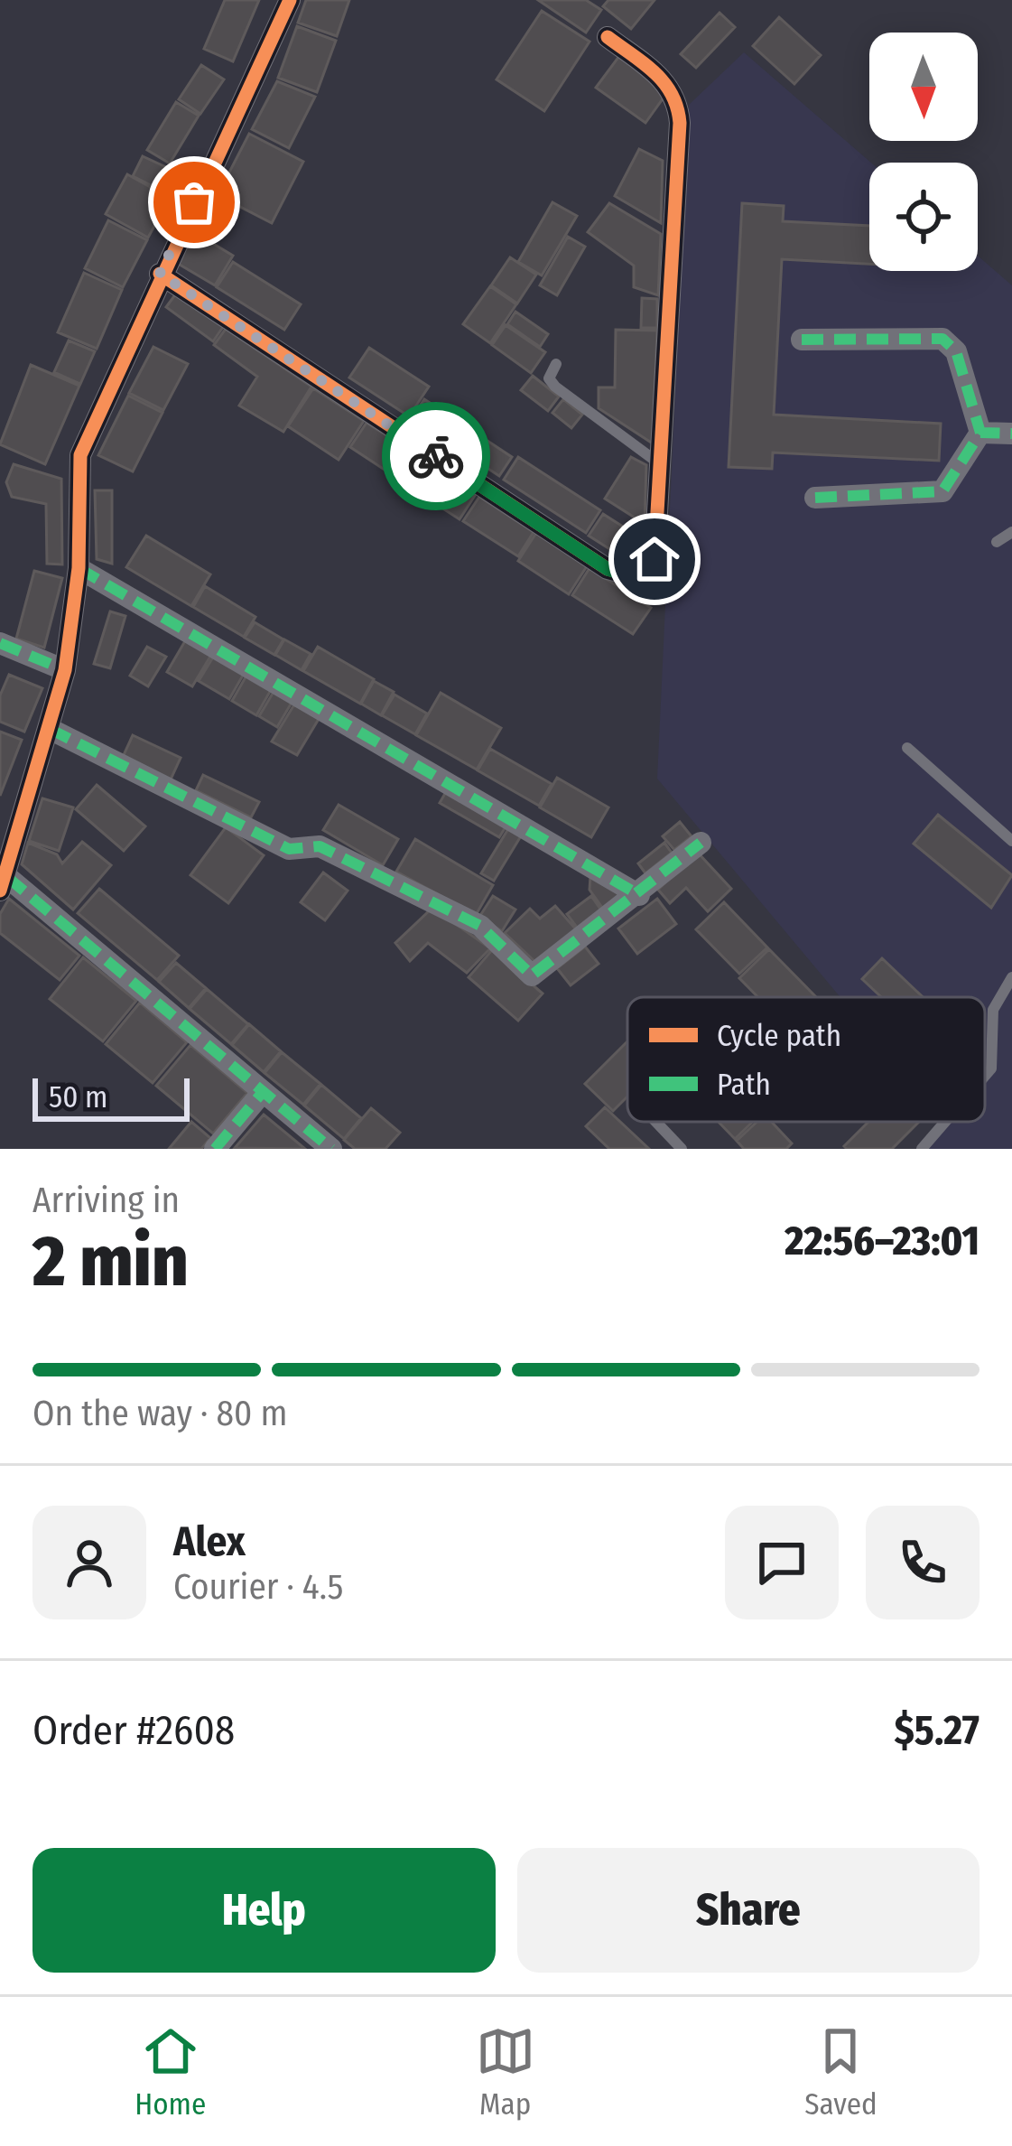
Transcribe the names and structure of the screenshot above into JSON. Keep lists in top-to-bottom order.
{
  "legend": ["Cycle path", "Path"],
  "scale_bar": "50 m",
  "north": "bottom",
  "page": {
    "scale": "50 m",
    "heading": ["2 min", "Arriving in", "22:56–23:01"],
    "panel": [
      "Alex",
      "Courier · 4.5",
      "Order #2608",
      "$5.27"
    ],
    "bar": "On the way · 80 m",
    "buttons": ["Help", "Share"],
    "tabs": ["Home", "Map", "Saved"]
  }
}
